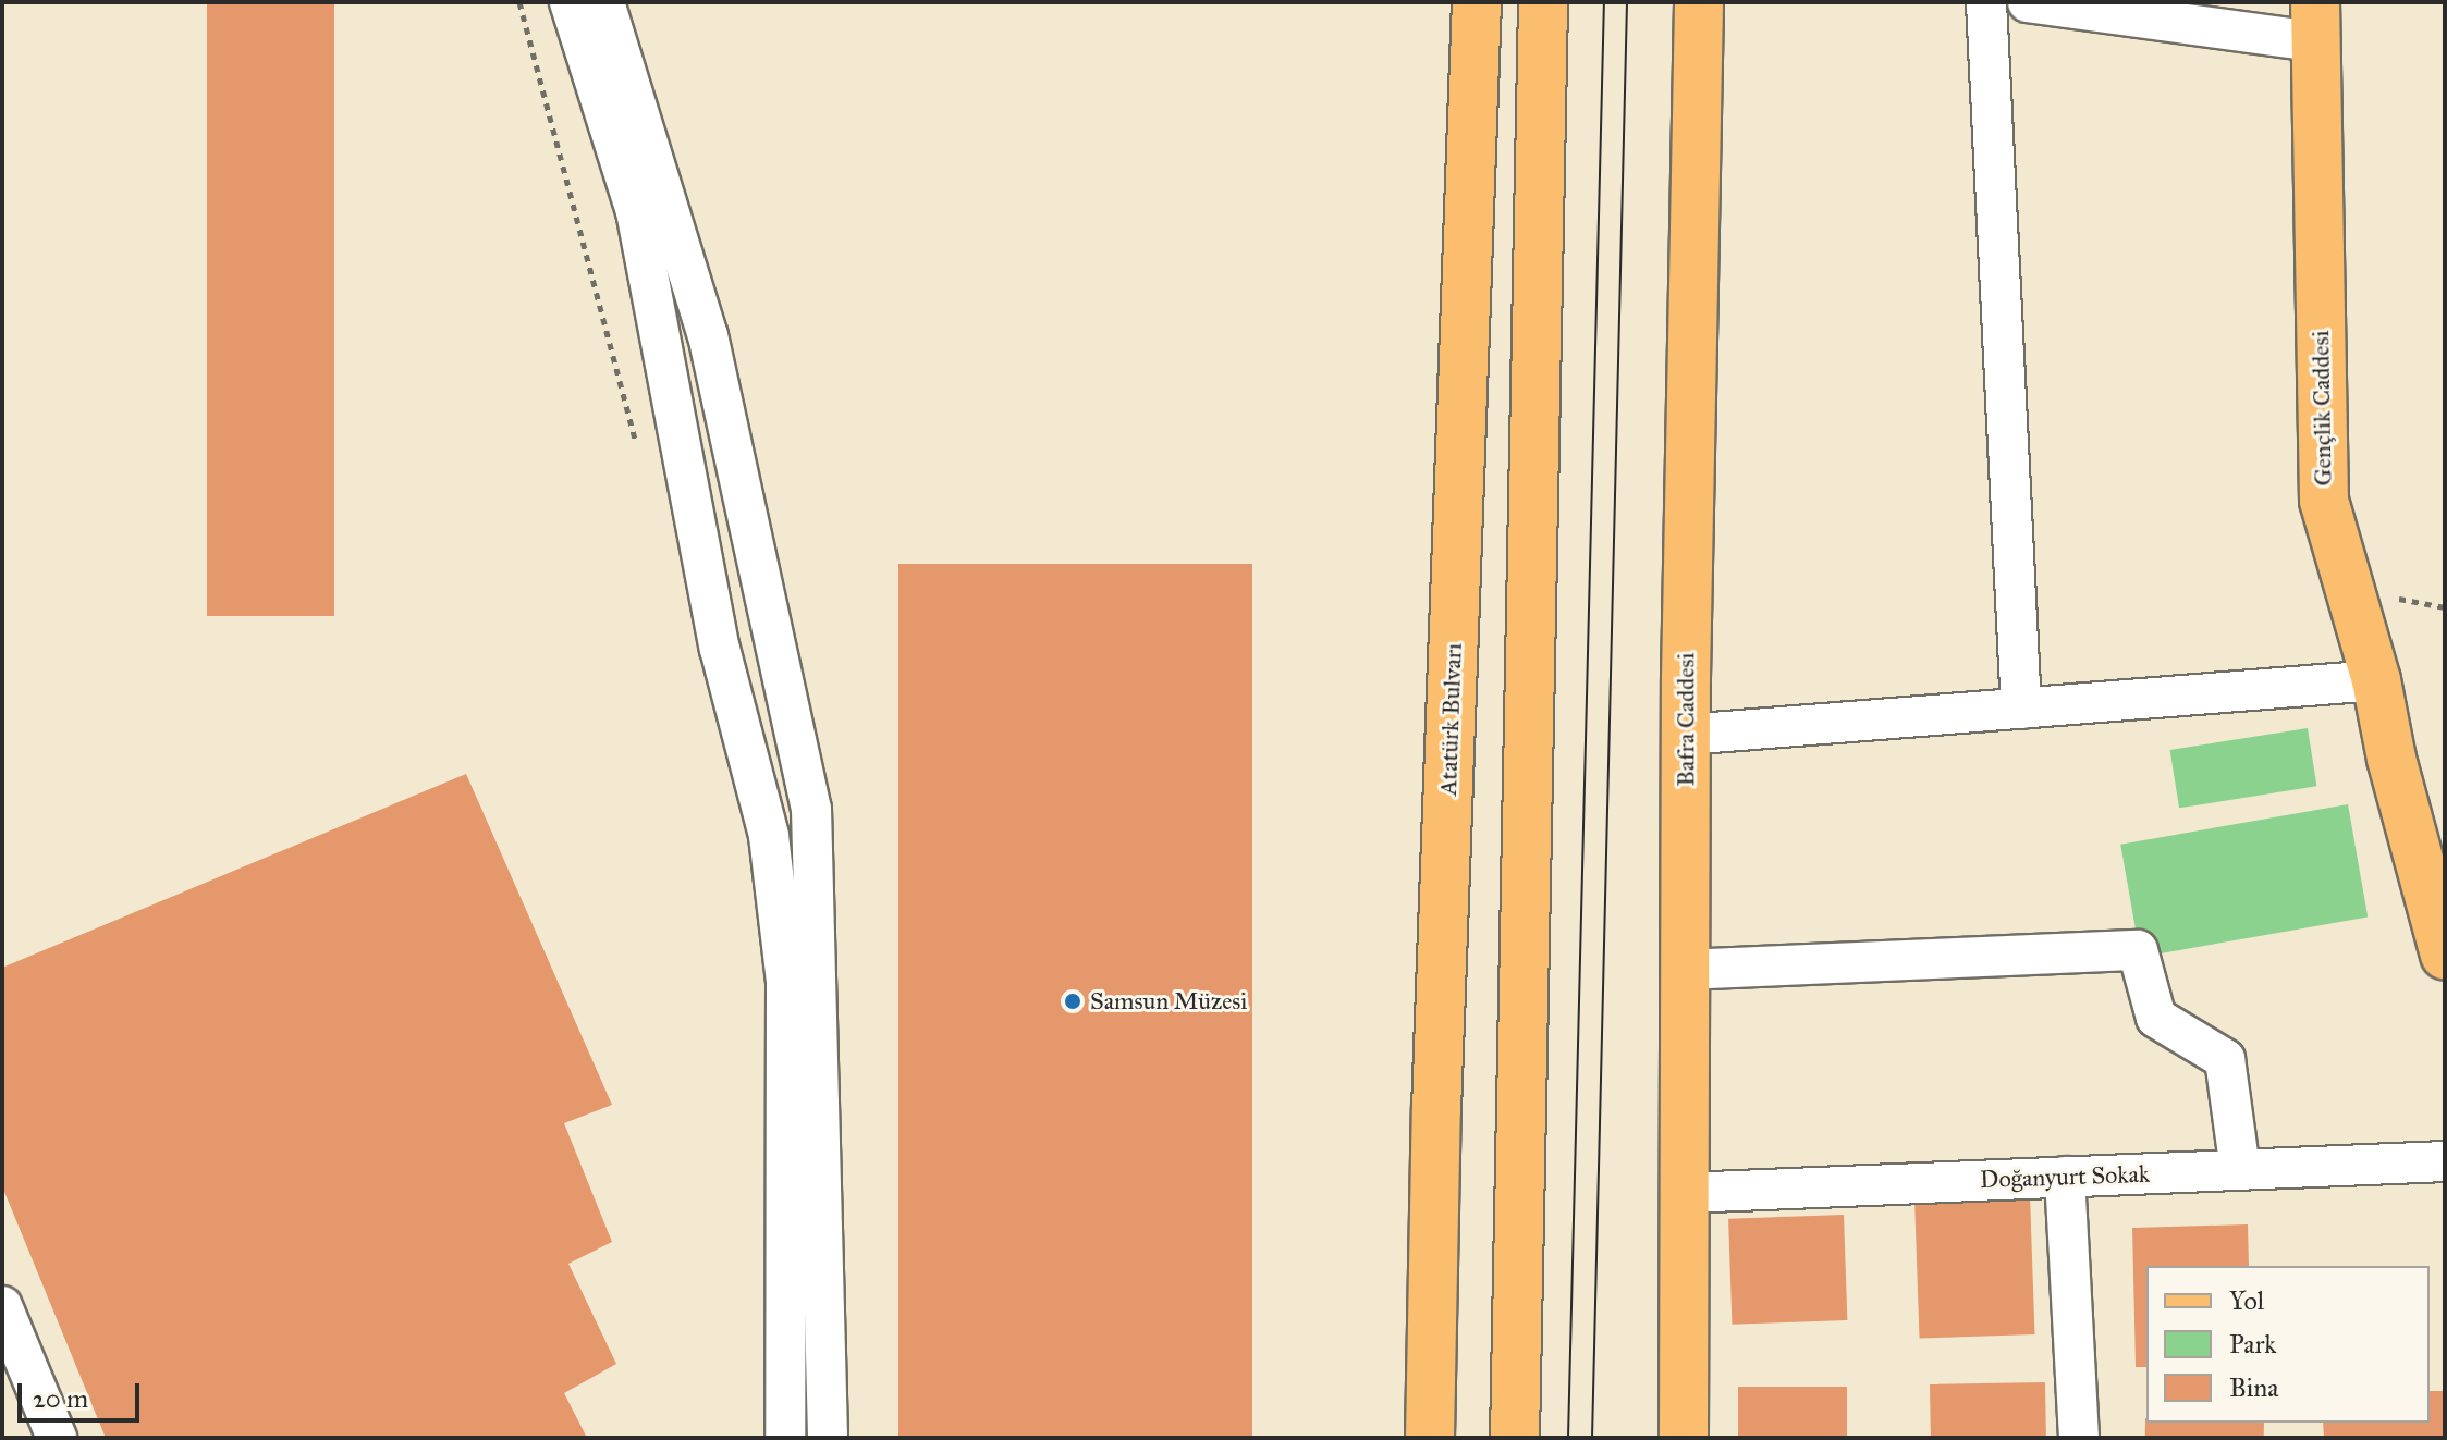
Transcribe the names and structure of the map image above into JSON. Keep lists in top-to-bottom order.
{
  "streets": {
    "main road": ["Gençlik Caddesi", "Atatürk Bulvarı", "Bafra Caddesi"],
    "street": ["Doğanyurt Sokak"]
  },
  "crossings": [
    ["Bafra Caddesi", "Doğanyurt Sokak"]
  ],
  "places": ["Samsun Müzesi"],
  "legend": ["Yol", "Park", "Bina"],
  "scale_bar": "20 m"
}
